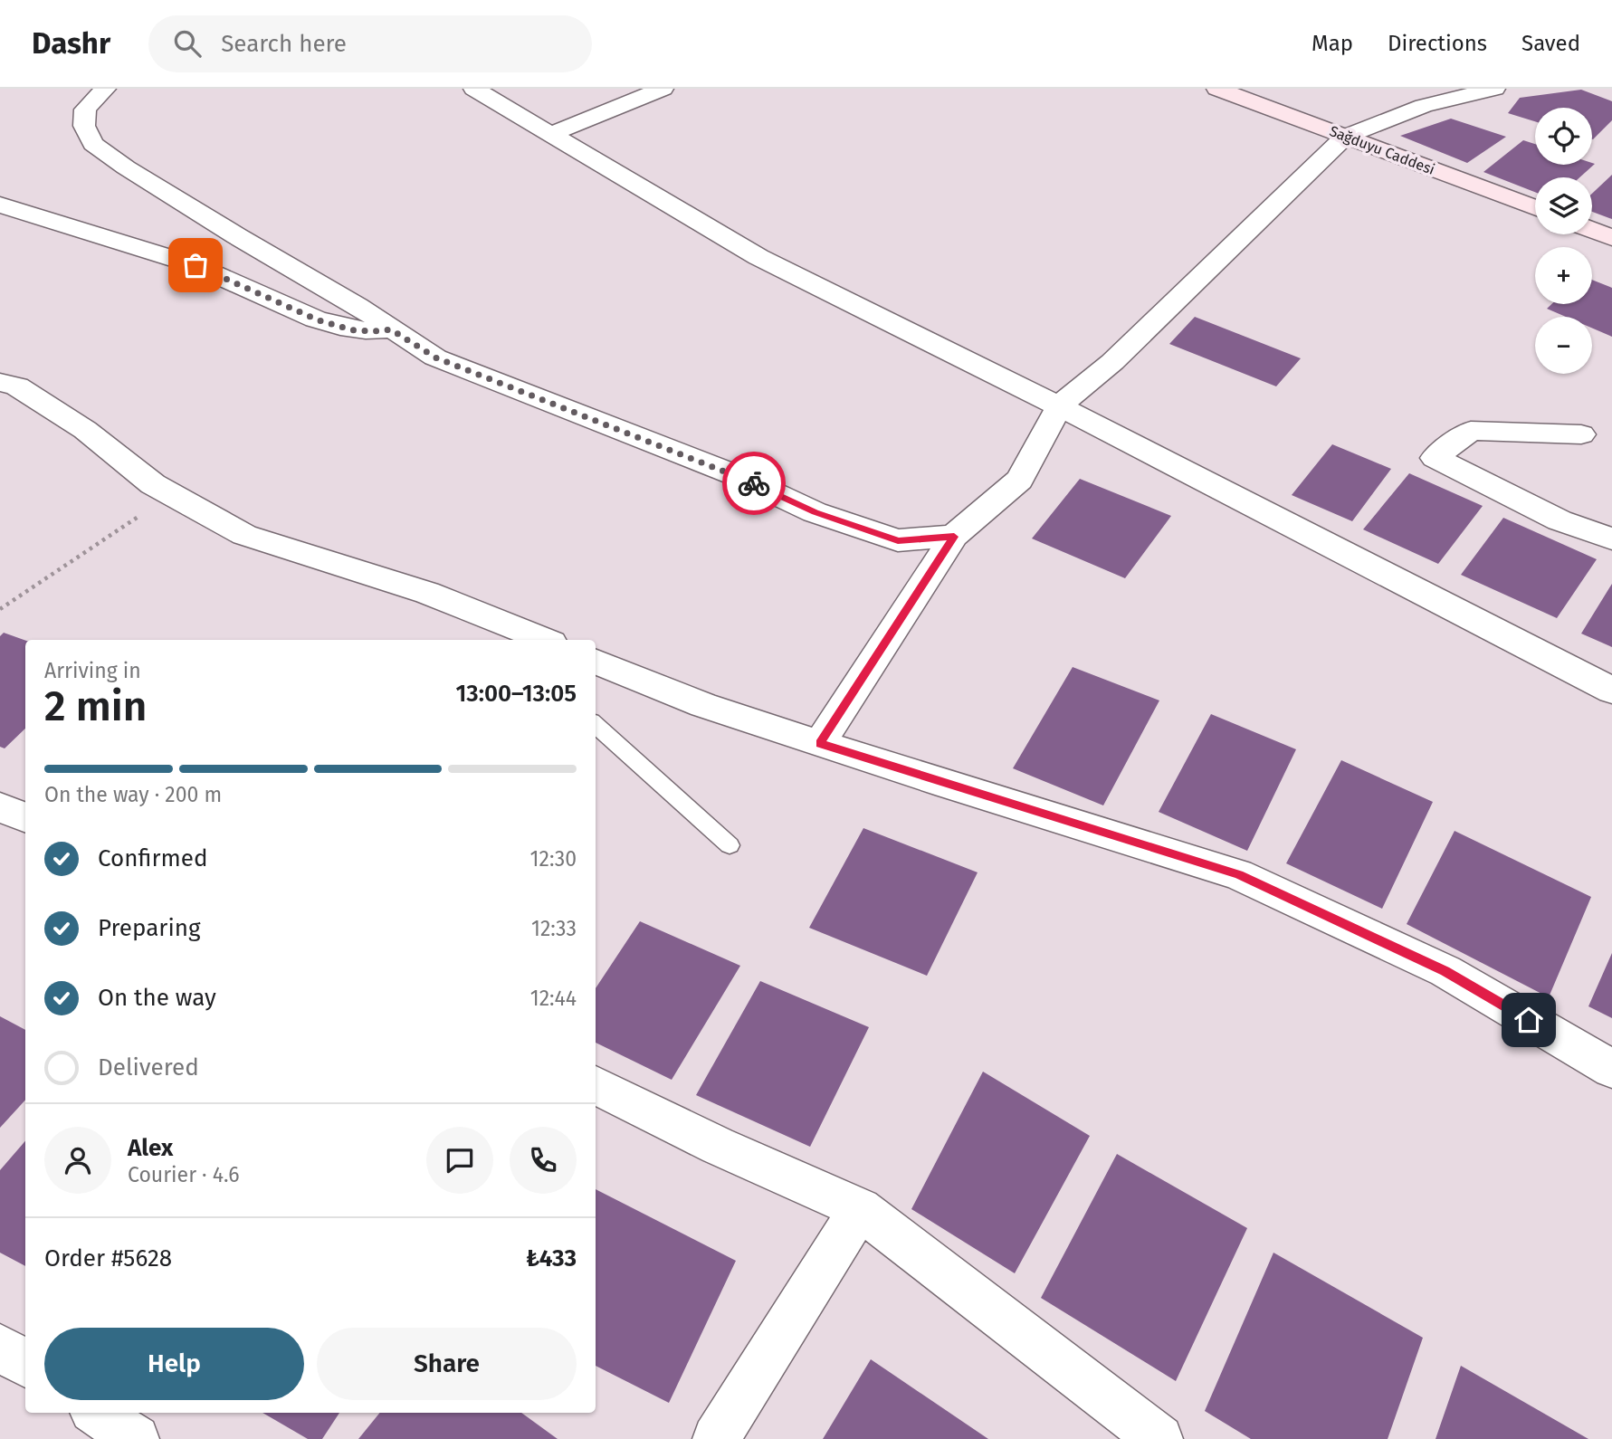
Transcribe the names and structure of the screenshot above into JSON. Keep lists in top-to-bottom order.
{
  "streets": {
    "street": ["Sağduyu Caddesi"]
  },
  "page": {
    "header": "Dashr",
    "search": "Search here",
    "nav": ["Map", "Directions", "Saved"],
    "map_buttons": ["+", "−"],
    "heading": ["2 min", "Arriving in", "13:00–13:05"],
    "panel": [
      "Alex",
      "Courier · 4.6",
      "Order #5628",
      "₺433"
    ],
    "bar": "On the way · 200 m",
    "list": [
      ["Confirmed", "12:30"],
      ["Preparing", "12:33"],
      ["On the way", "12:44"],
      "Delivered"
    ],
    "buttons": ["Help", "Share"]
  }
}
